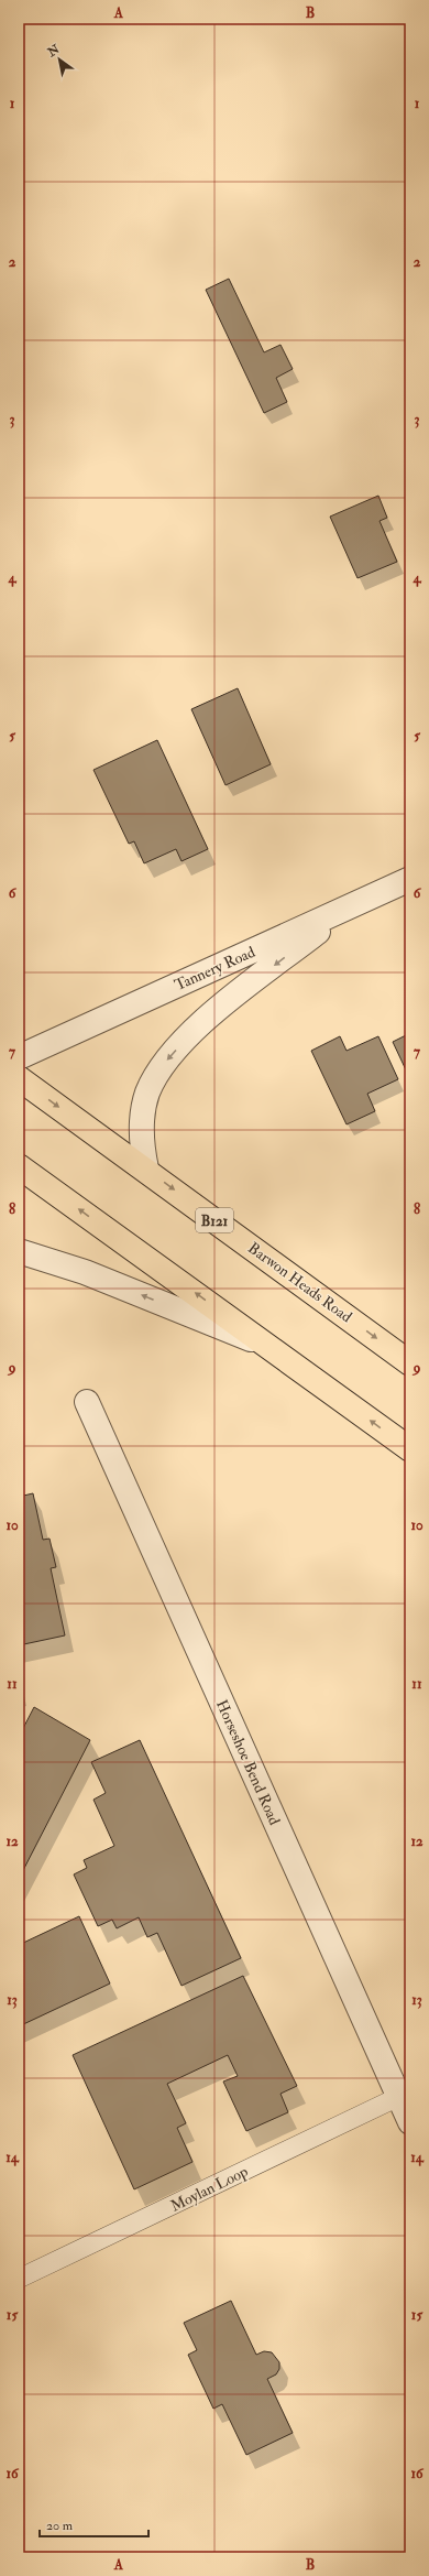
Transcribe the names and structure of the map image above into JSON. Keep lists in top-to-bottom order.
{
  "streets": {
    "main road": ["B121", "Barwon Heads Road"],
    "street": ["Tannery Road", "Horseshoe Bend Road"],
    "lane": ["Moylan Loop"]
  },
  "crossings": [
    ["Horseshoe Bend Road", "Moylan Loop"]
  ],
  "scale_bar": "20 m",
  "north": "top left",
  "grid": {
    "columns": ["A", "B"],
    "rows": [
      "1",
      "2",
      "3",
      "4",
      "5",
      "6",
      "7",
      "8",
      "9",
      "10",
      "11",
      "12",
      "13",
      "14",
      "15",
      "16"
    ]
  }
}
